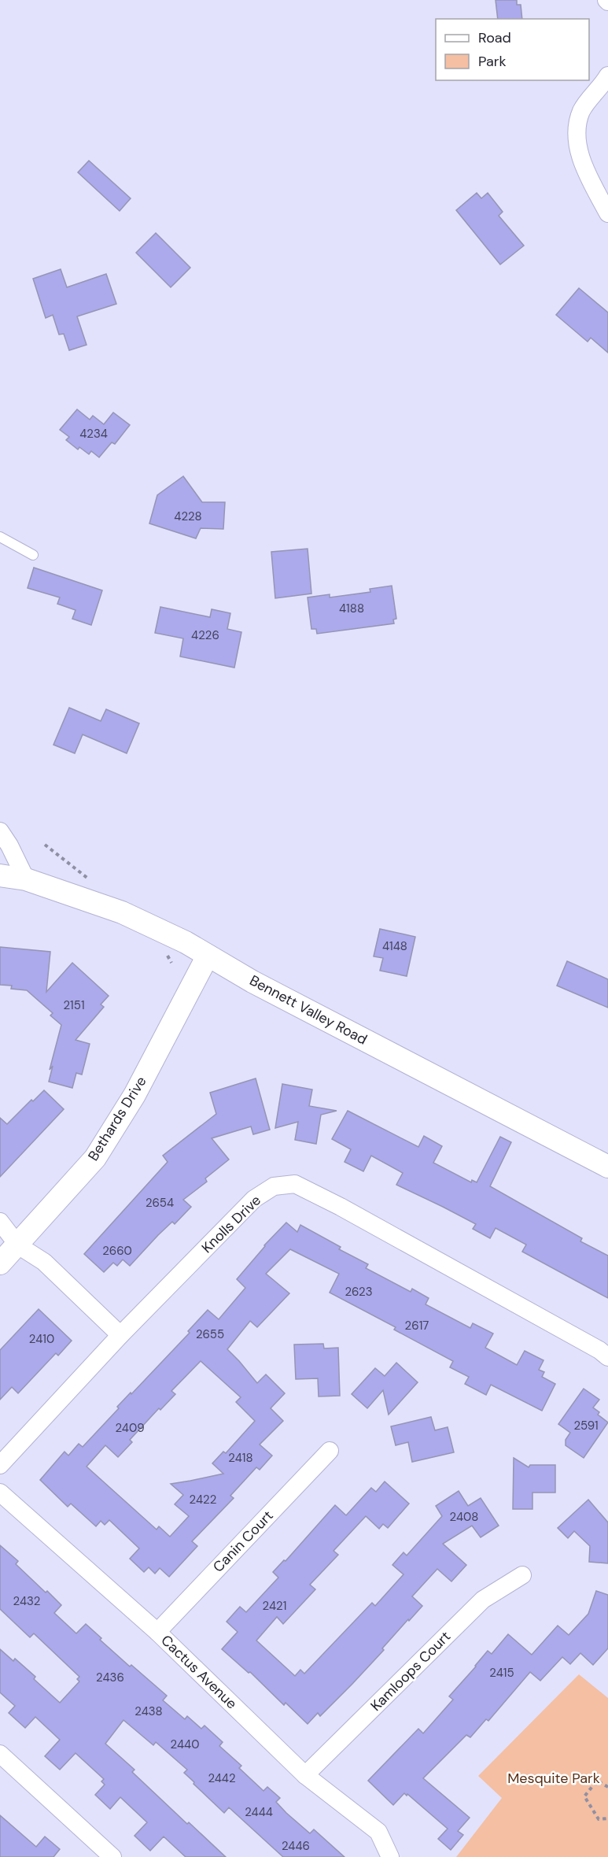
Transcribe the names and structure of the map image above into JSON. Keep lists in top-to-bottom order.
{
  "streets": {
    "street": [
      "Bennett Valley Road",
      "Bethards Drive",
      "Knolls Drive",
      "Canin Court",
      "Kamloops Court",
      "Cactus Avenue"
    ]
  },
  "crossings": [
    ["Bennett Valley Road", "Bethards Drive"],
    ["Canin Court", "Cactus Avenue"],
    ["Kamloops Court", "Cactus Avenue"]
  ],
  "parks": ["Mesquite Park"],
  "house_numbers": [
    "4234",
    "4228",
    "4188",
    "4226",
    "4148",
    "2151",
    "2654",
    "2660",
    "2623",
    "2617",
    "2655",
    "2410",
    "2591",
    "2409",
    "2418",
    "2422",
    "2408",
    "2432",
    "2421",
    "2415",
    "2436",
    "2438",
    "2440",
    "2442",
    "2444",
    "2446"
  ],
  "legend": ["Road", "Park"]
}
